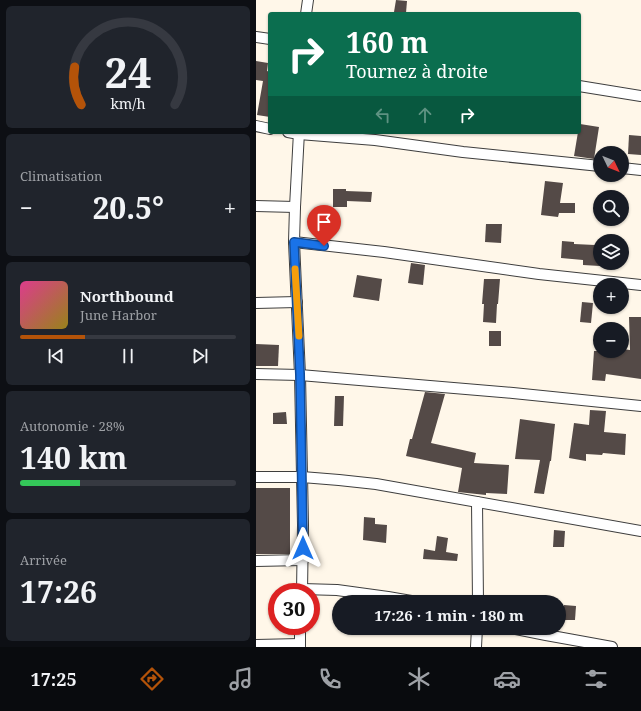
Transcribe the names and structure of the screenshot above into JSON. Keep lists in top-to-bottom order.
{
  "north": "bottom right",
  "page": {
    "turn": ["160 m", "Tournez à droite"],
    "tile": [
      "Climatisation",
      ["Autonomie · 28%", "140 km"],
      ["Arrivée", "17:26"]
    ],
    "map_buttons": ["+", "−"],
    "heat": ["−", "20.5°", "+"],
    "song": ["Northbound", "June Harbor"],
    "limit": "30",
    "trip": "17:26 · 1 min · 180 m",
    "tabs": "17:25",
    "gauge": ["24", "km/h"]
  }
}
